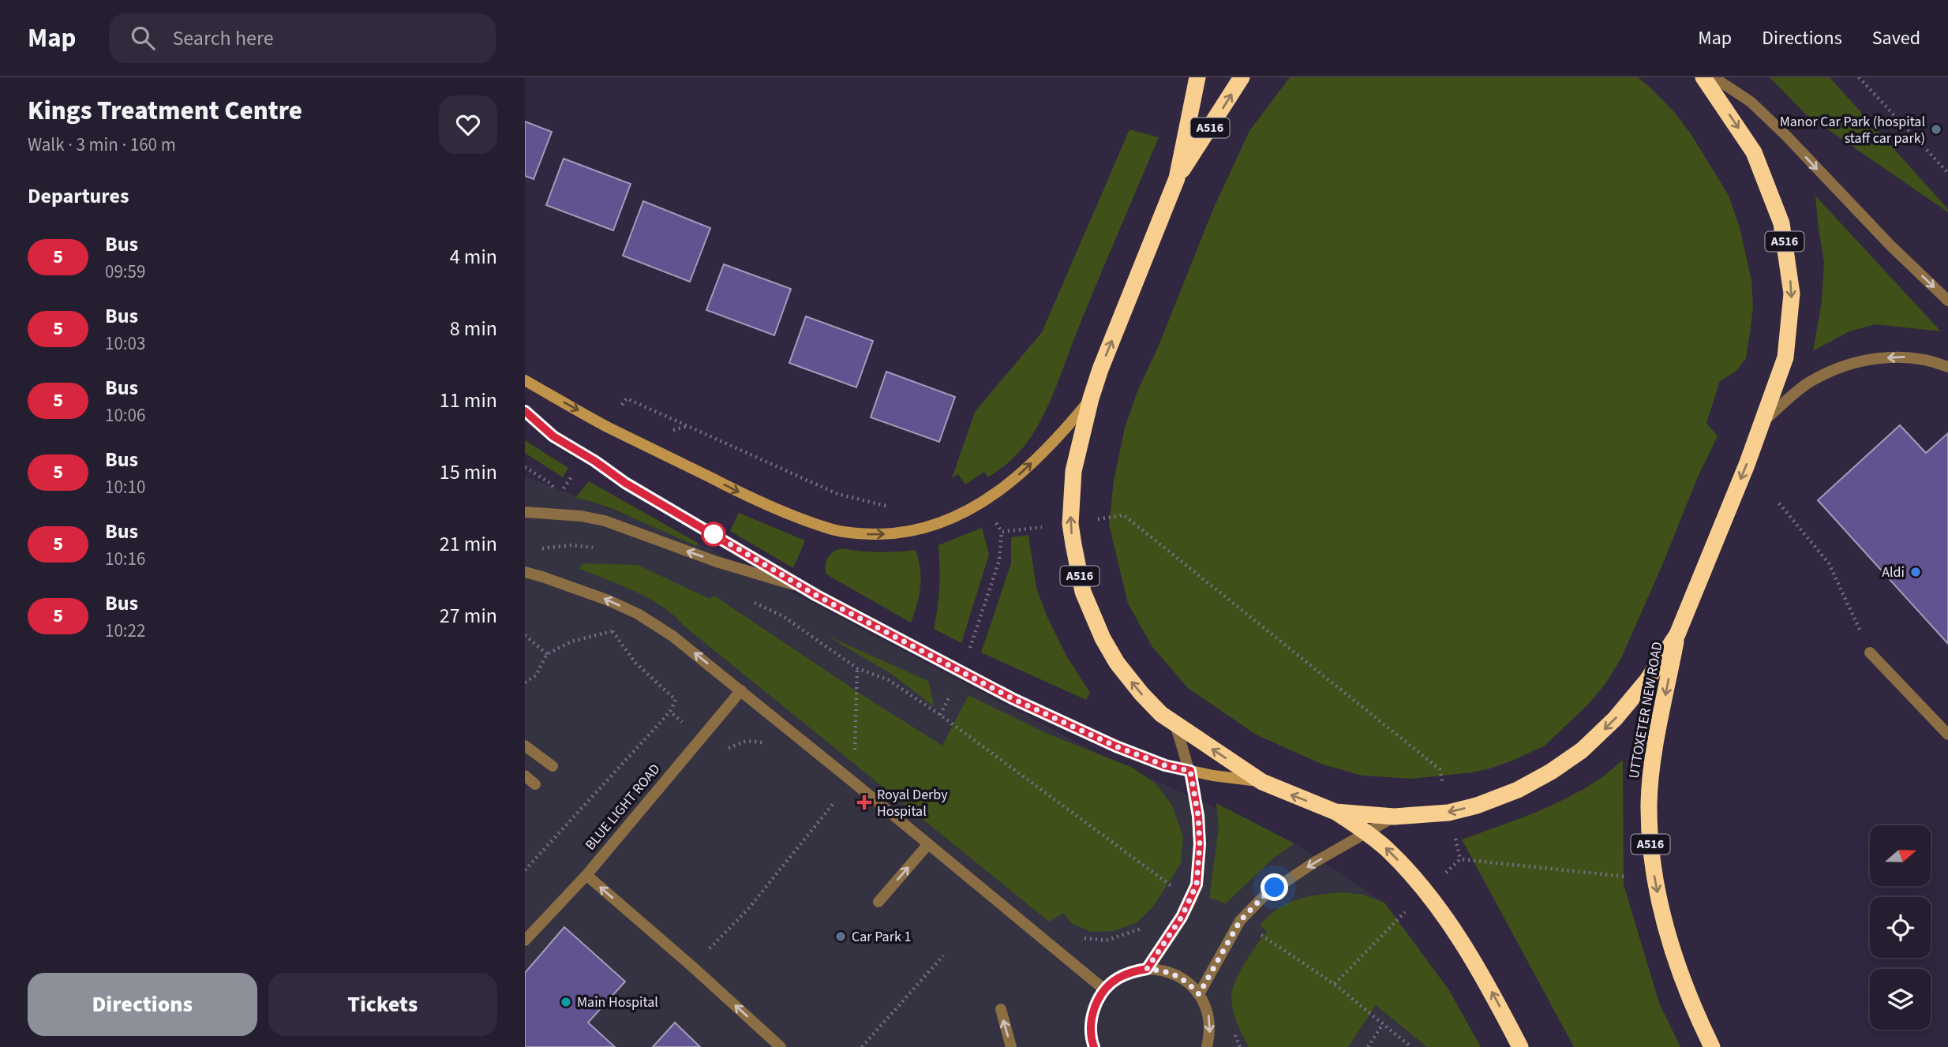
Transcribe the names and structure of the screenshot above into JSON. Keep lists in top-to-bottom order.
{
  "streets": {
    "highway": ["A516", "UTTOXETER NEW ROAD"],
    "street": ["BLUE LIGHT ROAD"]
  },
  "crossings": [
    ["A516", "UTTOXETER NEW ROAD"]
  ],
  "one_way": ["UTTOXETER NEW ROAD"],
  "places": {
    "other": [
      "Manor Car Park (hospital staff car park)",
      "Aldi",
      "Car Park 1",
      "Main Hospital"
    ],
    "health": ["Royal Derby Hospital"]
  },
  "lines": ["bus line 5"],
  "north": "right",
  "page": {
    "header": "Map",
    "search": "Search here",
    "nav": ["Map", "Directions", "Saved"],
    "heading": [
      ["Kings Treatment Centre", "Walk · 3 min · 160 m"],
      "Departures"
    ],
    "list": [
      {
        "mark": "5",
        "name": "Bus",
        "note": "09:59",
        "value": "4 min"
      },
      {
        "mark": "5",
        "name": "Bus",
        "note": "10:03",
        "value": "8 min"
      },
      {
        "mark": "5",
        "name": "Bus",
        "note": "10:06",
        "value": "11 min"
      },
      {
        "mark": "5",
        "name": "Bus",
        "note": "10:10",
        "value": "15 min"
      },
      {
        "mark": "5",
        "name": "Bus",
        "note": "10:16",
        "value": "21 min"
      },
      {
        "mark": "5",
        "name": "Bus",
        "note": "10:22",
        "value": "27 min"
      }
    ],
    "buttons": ["Directions", "Tickets"]
  }
}
